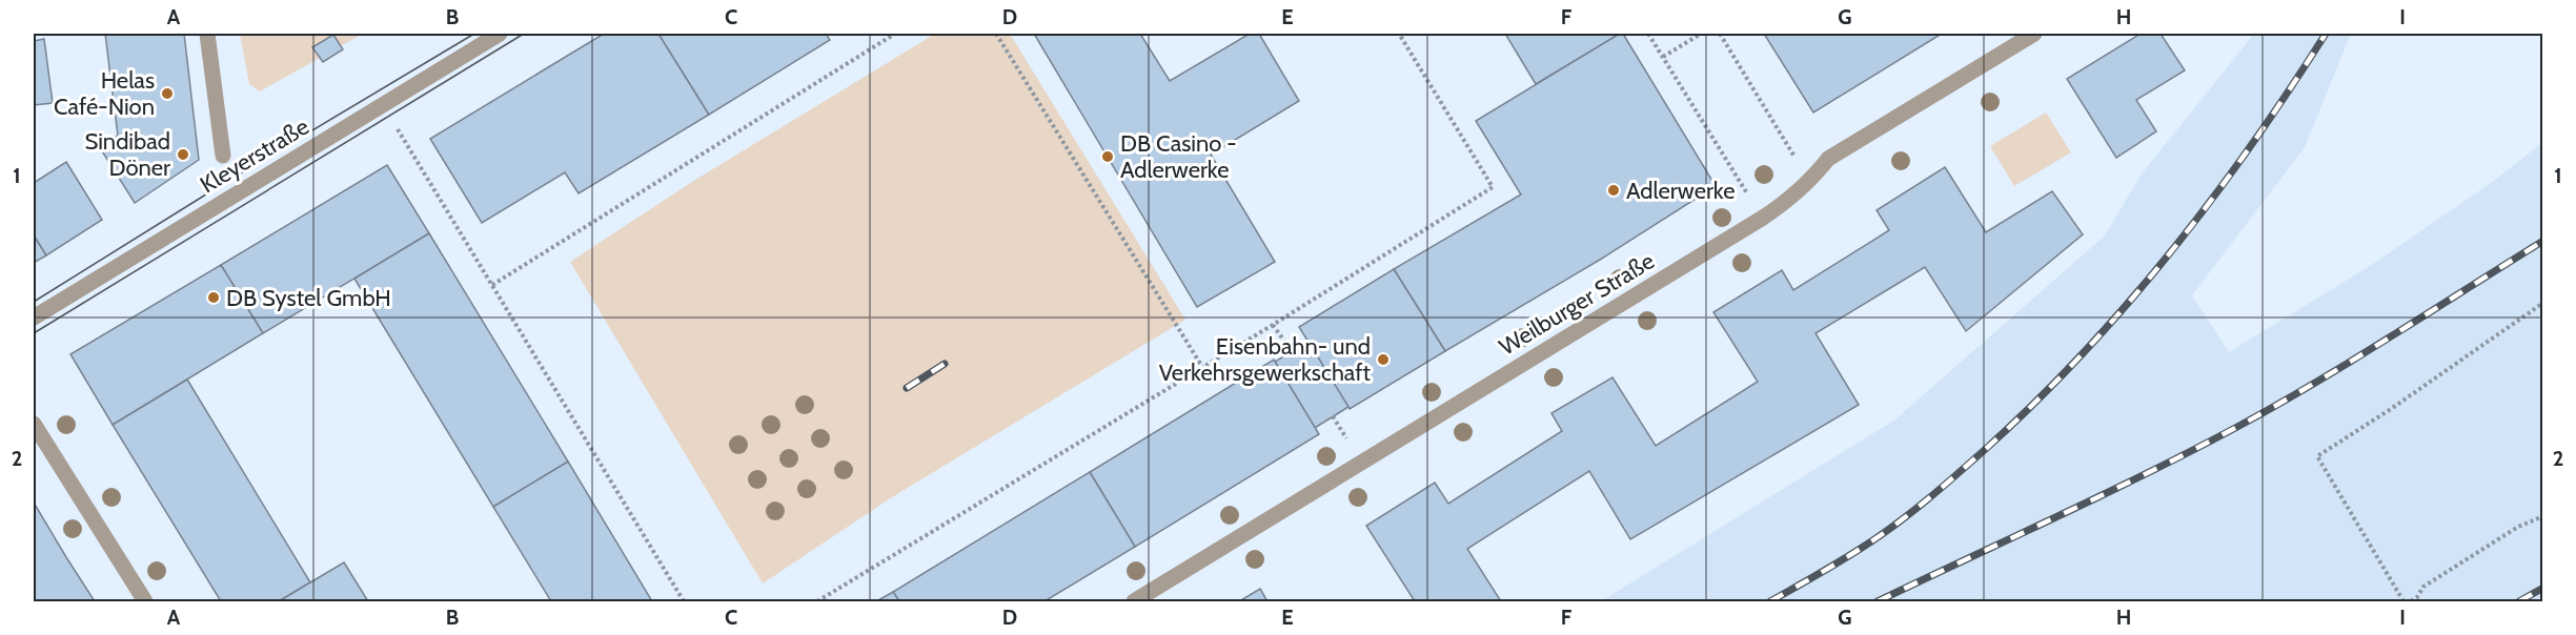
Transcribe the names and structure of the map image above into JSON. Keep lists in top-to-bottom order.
{
  "streets": {
    "street": ["Kleyerstraße", "Weilburger Straße"]
  },
  "places": [
    "Helas Café-Nion",
    "Sindibad Döner",
    "DB Casino - Adlerwerke",
    "Adlerwerke",
    "DB Systel GmbH",
    "Eisenbahn- und Verkehrsgewerkschaft"
  ],
  "grid": {
    "columns": [
      "A",
      "B",
      "C",
      "D",
      "E",
      "F",
      "G",
      "H",
      "I"
    ],
    "rows": ["1", "2"]
  }
}
